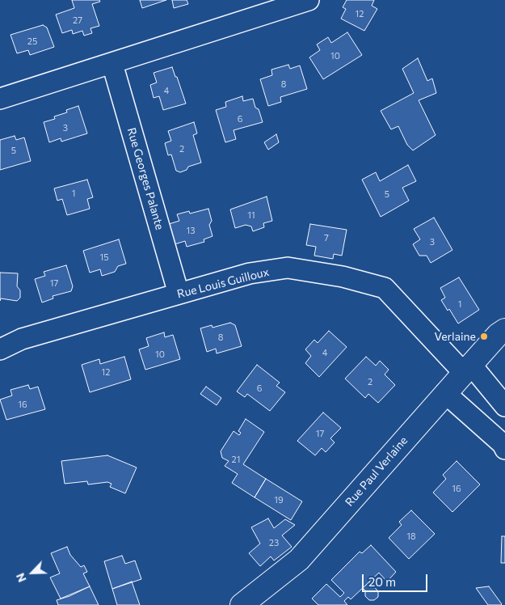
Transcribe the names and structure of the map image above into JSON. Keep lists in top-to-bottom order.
{
  "streets": {
    "street": ["Rue Georges Palante", "Rue Louis Guilloux", "Rue Paul Verlaine"]
  },
  "crossings": [
    ["Rue Georges Palante", "Rue Louis Guilloux"],
    ["Rue Louis Guilloux", "Rue Paul Verlaine"]
  ],
  "places": ["Verlaine"],
  "house_numbers": [
    "12",
    "27",
    "25",
    "10",
    "8",
    "4",
    "6",
    "3",
    "2",
    "5",
    "1",
    "5",
    "11",
    "13",
    "7",
    "3",
    "15",
    "17",
    "1",
    "8",
    "4",
    "10",
    "12",
    "2",
    "6",
    "16",
    "17",
    "21",
    "16",
    "19",
    "18",
    "23"
  ],
  "scale_bar": "20 m",
  "north": "bottom left"
}
